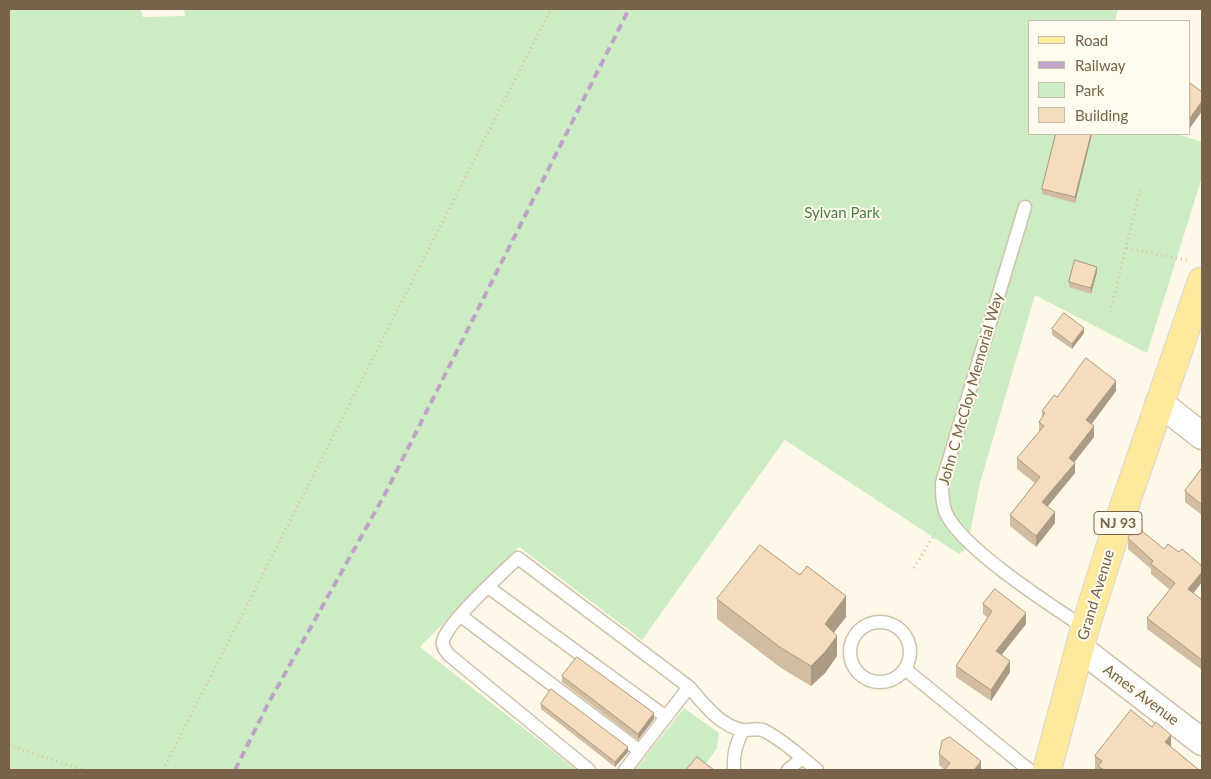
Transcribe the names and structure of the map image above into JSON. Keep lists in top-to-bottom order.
{
  "streets": {
    "main road": ["NJ 93", "Grand Avenue"],
    "street": ["Ames Avenue"],
    "lane": ["John C McCloy Memorial Way"]
  },
  "crossings": [
    ["John C McCloy Memorial Way", "Grand Avenue"],
    ["John C McCloy Memorial Way", "Ames Avenue"],
    ["Grand Avenue", "Ames Avenue"]
  ],
  "parks": ["Sylvan Park"],
  "legend": [
    "Road",
    "Railway",
    "Park",
    "Building"
  ]
}
